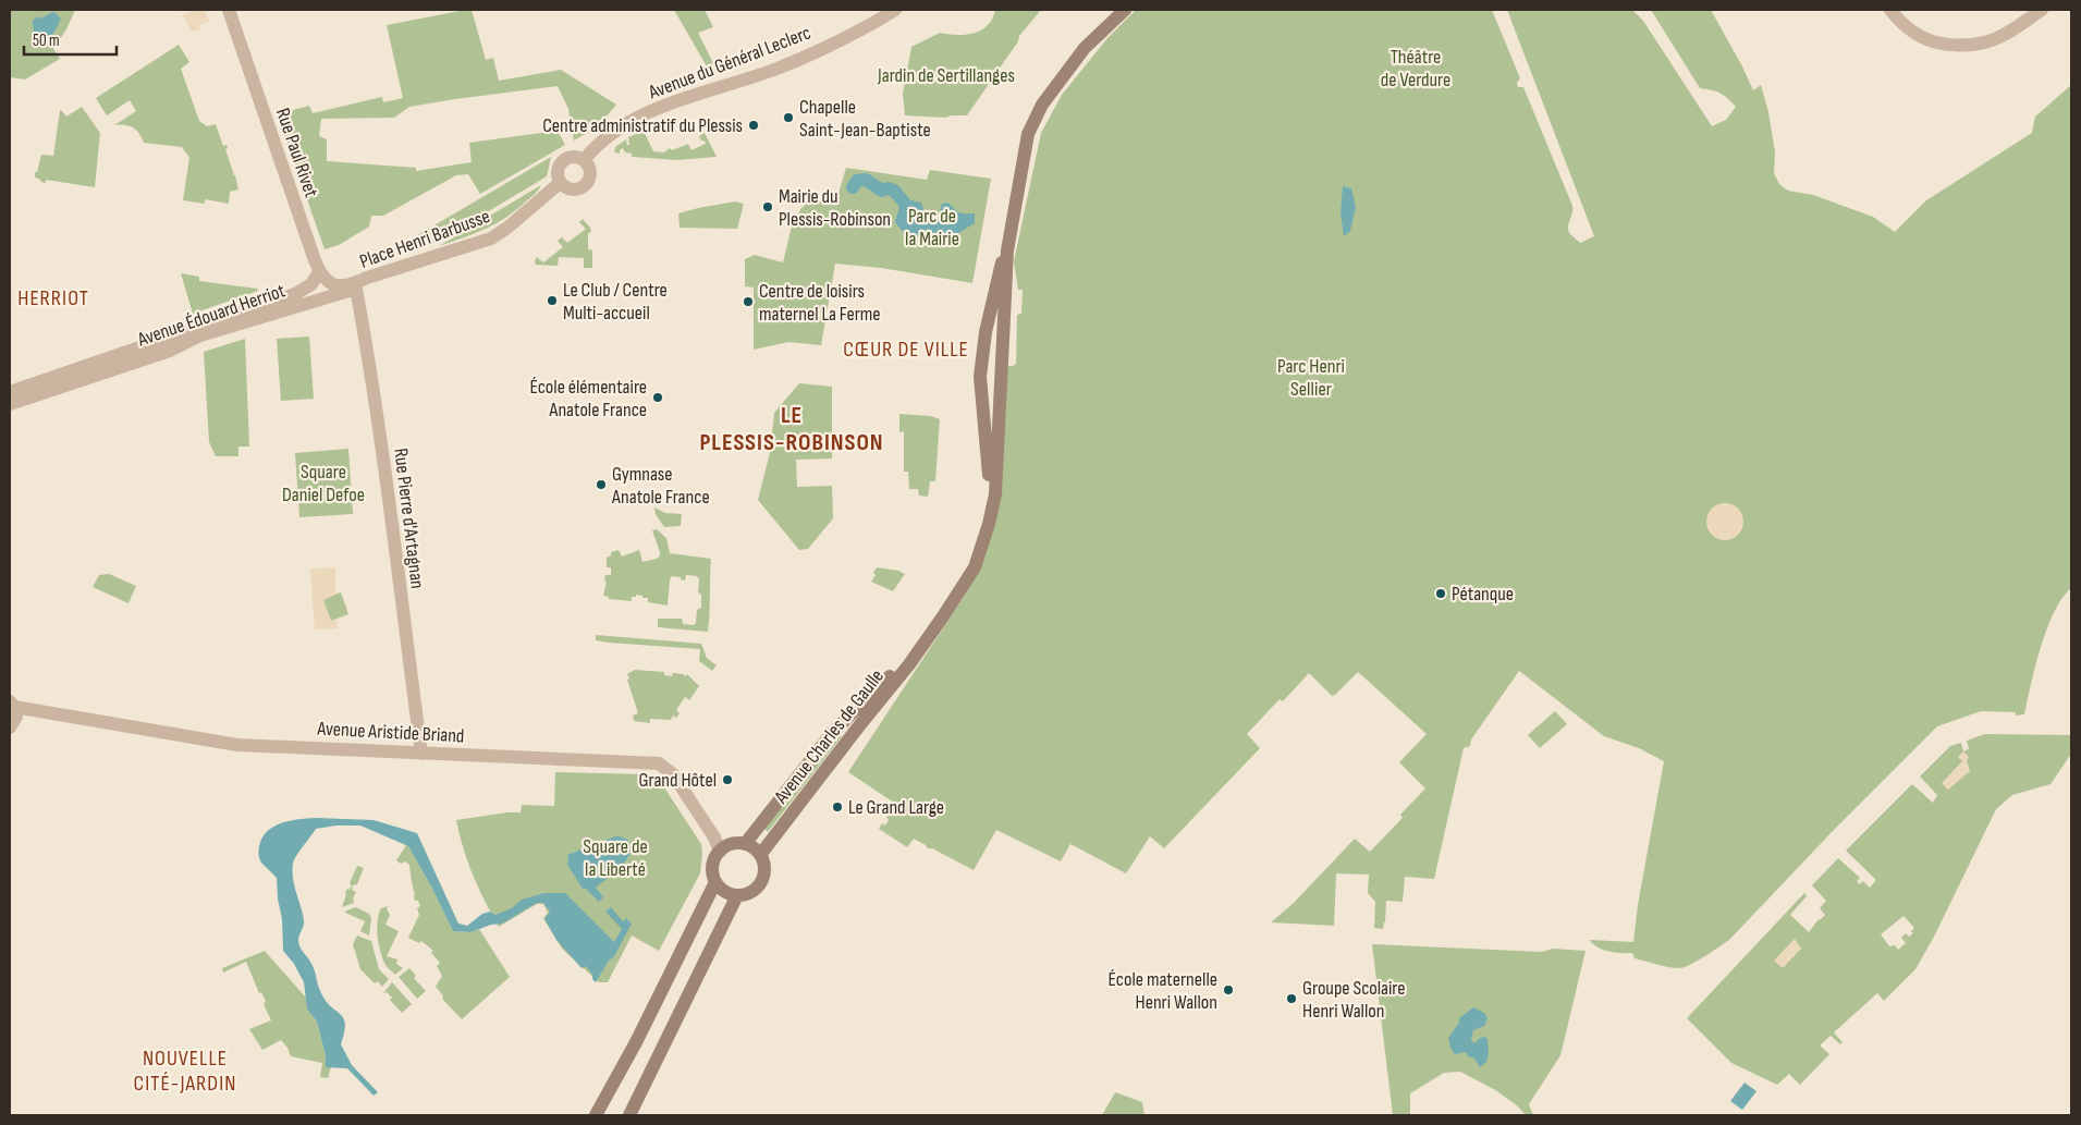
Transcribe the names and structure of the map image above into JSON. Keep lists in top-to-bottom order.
{
  "streets": {
    "main road": ["Avenue Charles de Gaulle"],
    "street": [
      "Avenue du Général Leclerc",
      "Rue Paul Rivet",
      "Place Henri Barbusse",
      "Avenue Édouard Herriot",
      "Rue Pierre d'Artagnan",
      "Avenue Aristide Briand"
    ]
  },
  "crossings": [
    ["Avenue du Général Leclerc", "Place Henri Barbusse"],
    ["Rue Paul Rivet", "Avenue Édouard Herriot"],
    ["Place Henri Barbusse", "Avenue Édouard Herriot"],
    ["Place Henri Barbusse", "Rue Pierre d'Artagnan"],
    ["Avenue Édouard Herriot", "Rue Pierre d'Artagnan"],
    ["Rue Pierre d'Artagnan", "Avenue Aristide Briand"],
    ["Avenue Aristide Briand", "Avenue Charles de Gaulle"]
  ],
  "districts": [
    "HERRIOT",
    "CŒUR DE VILLE",
    "LE PLESSIS-ROBINSON",
    "NOUVELLE CITÉ-JARDIN"
  ],
  "parks": [
    "Théâtre de Verdure",
    "Jardin de Sertillanges",
    "Parc de la Mairie",
    "Parc Henri Sellier",
    "Square Daniel Defoe",
    "Square de la Liberté"
  ],
  "places": [
    "Chapelle Saint-Jean-Baptiste",
    "Centre administratif du Plessis",
    "Mairie du Plessis-Robinson",
    "Le Club / Centre Multi-accueil",
    "Centre de loisirs maternel La Ferme",
    "École élémentaire Anatole France",
    "Gymnase Anatole France",
    "Pétanque",
    "Grand Hôtel",
    "Le Grand Large",
    "École maternelle Henri Wallon",
    "Groupe Scolaire Henri Wallon"
  ],
  "scale_bar": "50 m"
}
